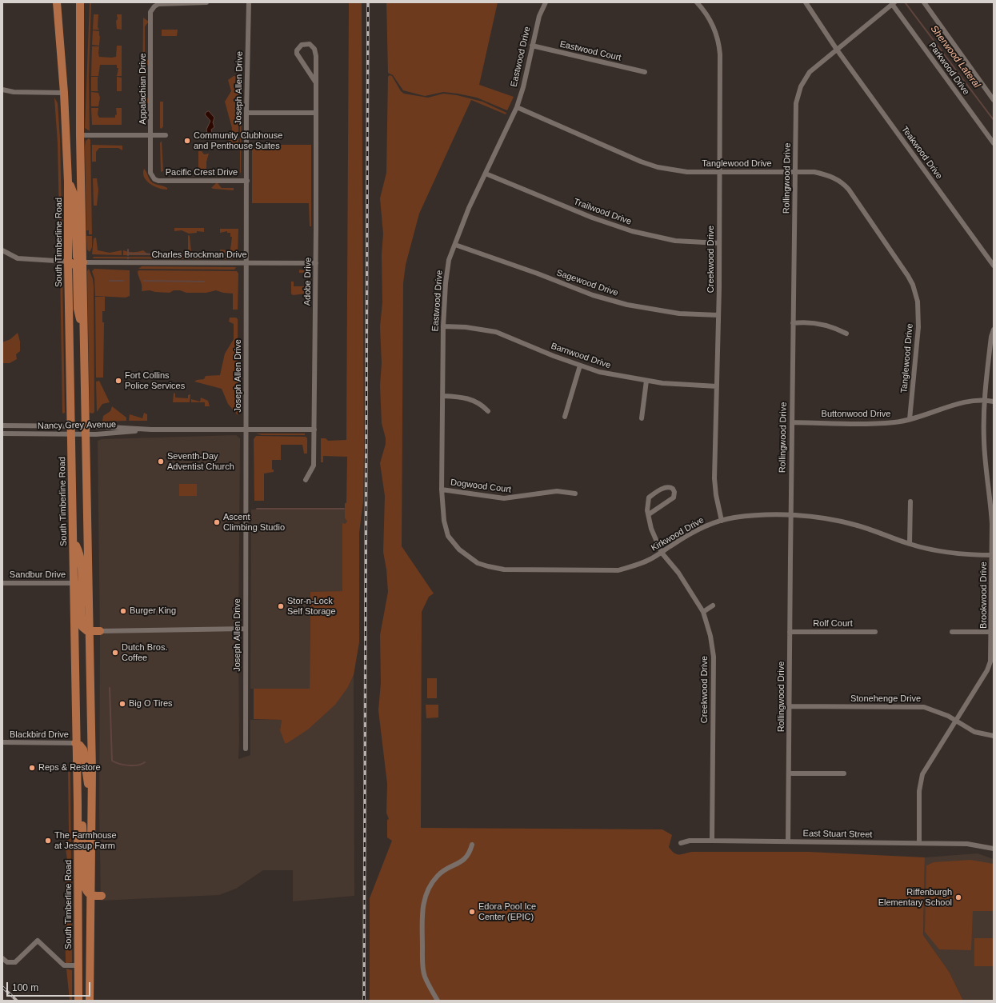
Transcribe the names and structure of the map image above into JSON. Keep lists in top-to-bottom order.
{
  "streets": {
    "main road": ["South Timberline Road"],
    "street": [
      "Eastwood Court",
      "Eastwood Drive",
      "Parkwood Drive",
      "Joseph Allen Drive",
      "Appalachian Drive",
      "Teakwood Drive",
      "Tanglewood Drive",
      "Pacific Crest Drive",
      "Rollingwood Drive",
      "Trailwood Drive",
      "Charles Brockman Drive",
      "Creekwood Drive",
      "Adobe Drive",
      "Sagewood Drive",
      "Barnwood Drive",
      "Buttonwood Drive",
      "Nancy Grey Avenue",
      "Dogwood Court",
      "Kirkwood Drive",
      "Sandbur Drive",
      "Brookwood Drive",
      "Rolf Court",
      "Stonehenge Drive",
      "Blackbird Drive",
      "East Stuart Street"
    ]
  },
  "crossings": [
    ["Eastwood Court", "Eastwood Drive"],
    ["Eastwood Drive", "Tanglewood Drive"],
    ["Eastwood Drive", "Trailwood Drive"],
    ["Eastwood Drive", "Sagewood Drive"],
    ["Eastwood Drive", "Barnwood Drive"],
    ["Eastwood Drive", "Dogwood Court"],
    ["Eastwood Drive", "Kirkwood Drive"],
    ["Parkwood Drive", "Rollingwood Drive"],
    ["Joseph Allen Drive", "Pacific Crest Drive"],
    ["Joseph Allen Drive", "Charles Brockman Drive"],
    ["Joseph Allen Drive", "Nancy Grey Avenue"],
    ["Appalachian Drive", "Pacific Crest Drive"],
    ["Teakwood Drive", "Rollingwood Drive"],
    ["Tanglewood Drive", "Rollingwood Drive"],
    ["Tanglewood Drive", "Creekwood Drive"],
    ["Tanglewood Drive", "Buttonwood Drive"],
    ["Rollingwood Drive", "Buttonwood Drive"],
    ["Rollingwood Drive", "Kirkwood Drive"],
    ["Rollingwood Drive", "Rolf Court"],
    ["Rollingwood Drive", "Stonehenge Drive"],
    ["Rollingwood Drive", "East Stuart Street"],
    ["Trailwood Drive", "Creekwood Drive"],
    ["South Timberline Road", "Nancy Grey Avenue"],
    ["South Timberline Road", "Sandbur Drive"],
    ["South Timberline Road", "Blackbird Drive"],
    ["Charles Brockman Drive", "Adobe Drive"],
    ["Creekwood Drive", "Sagewood Drive"],
    ["Creekwood Drive", "Barnwood Drive"],
    ["Creekwood Drive", "Kirkwood Drive"],
    ["Creekwood Drive", "East Stuart Street"],
    ["Adobe Drive", "Nancy Grey Avenue"],
    ["Buttonwood Drive", "Brookwood Drive"],
    ["Kirkwood Drive", "Brookwood Drive"],
    ["Brookwood Drive", "Stonehenge Drive"],
    ["Brookwood Drive", "East Stuart Street"]
  ],
  "water": ["Sherwood Lateral"],
  "places": [
    "Community Clubhouse and Penthouse Suites",
    "Fort Collins Police Services",
    "Seventh-Day Adventist Church",
    "Ascent Climbing Studio",
    "Stor-n-Lock Self Storage",
    "Burger King",
    "Dutch Bros. Coffee",
    "Big O Tires",
    "Reps & Restore",
    "The Farmhouse at Jessup Farm",
    "Riffenburgh Elementary School",
    "Edora Pool Ice Center (EPIC)"
  ],
  "scale_bar": "100 m"
}
